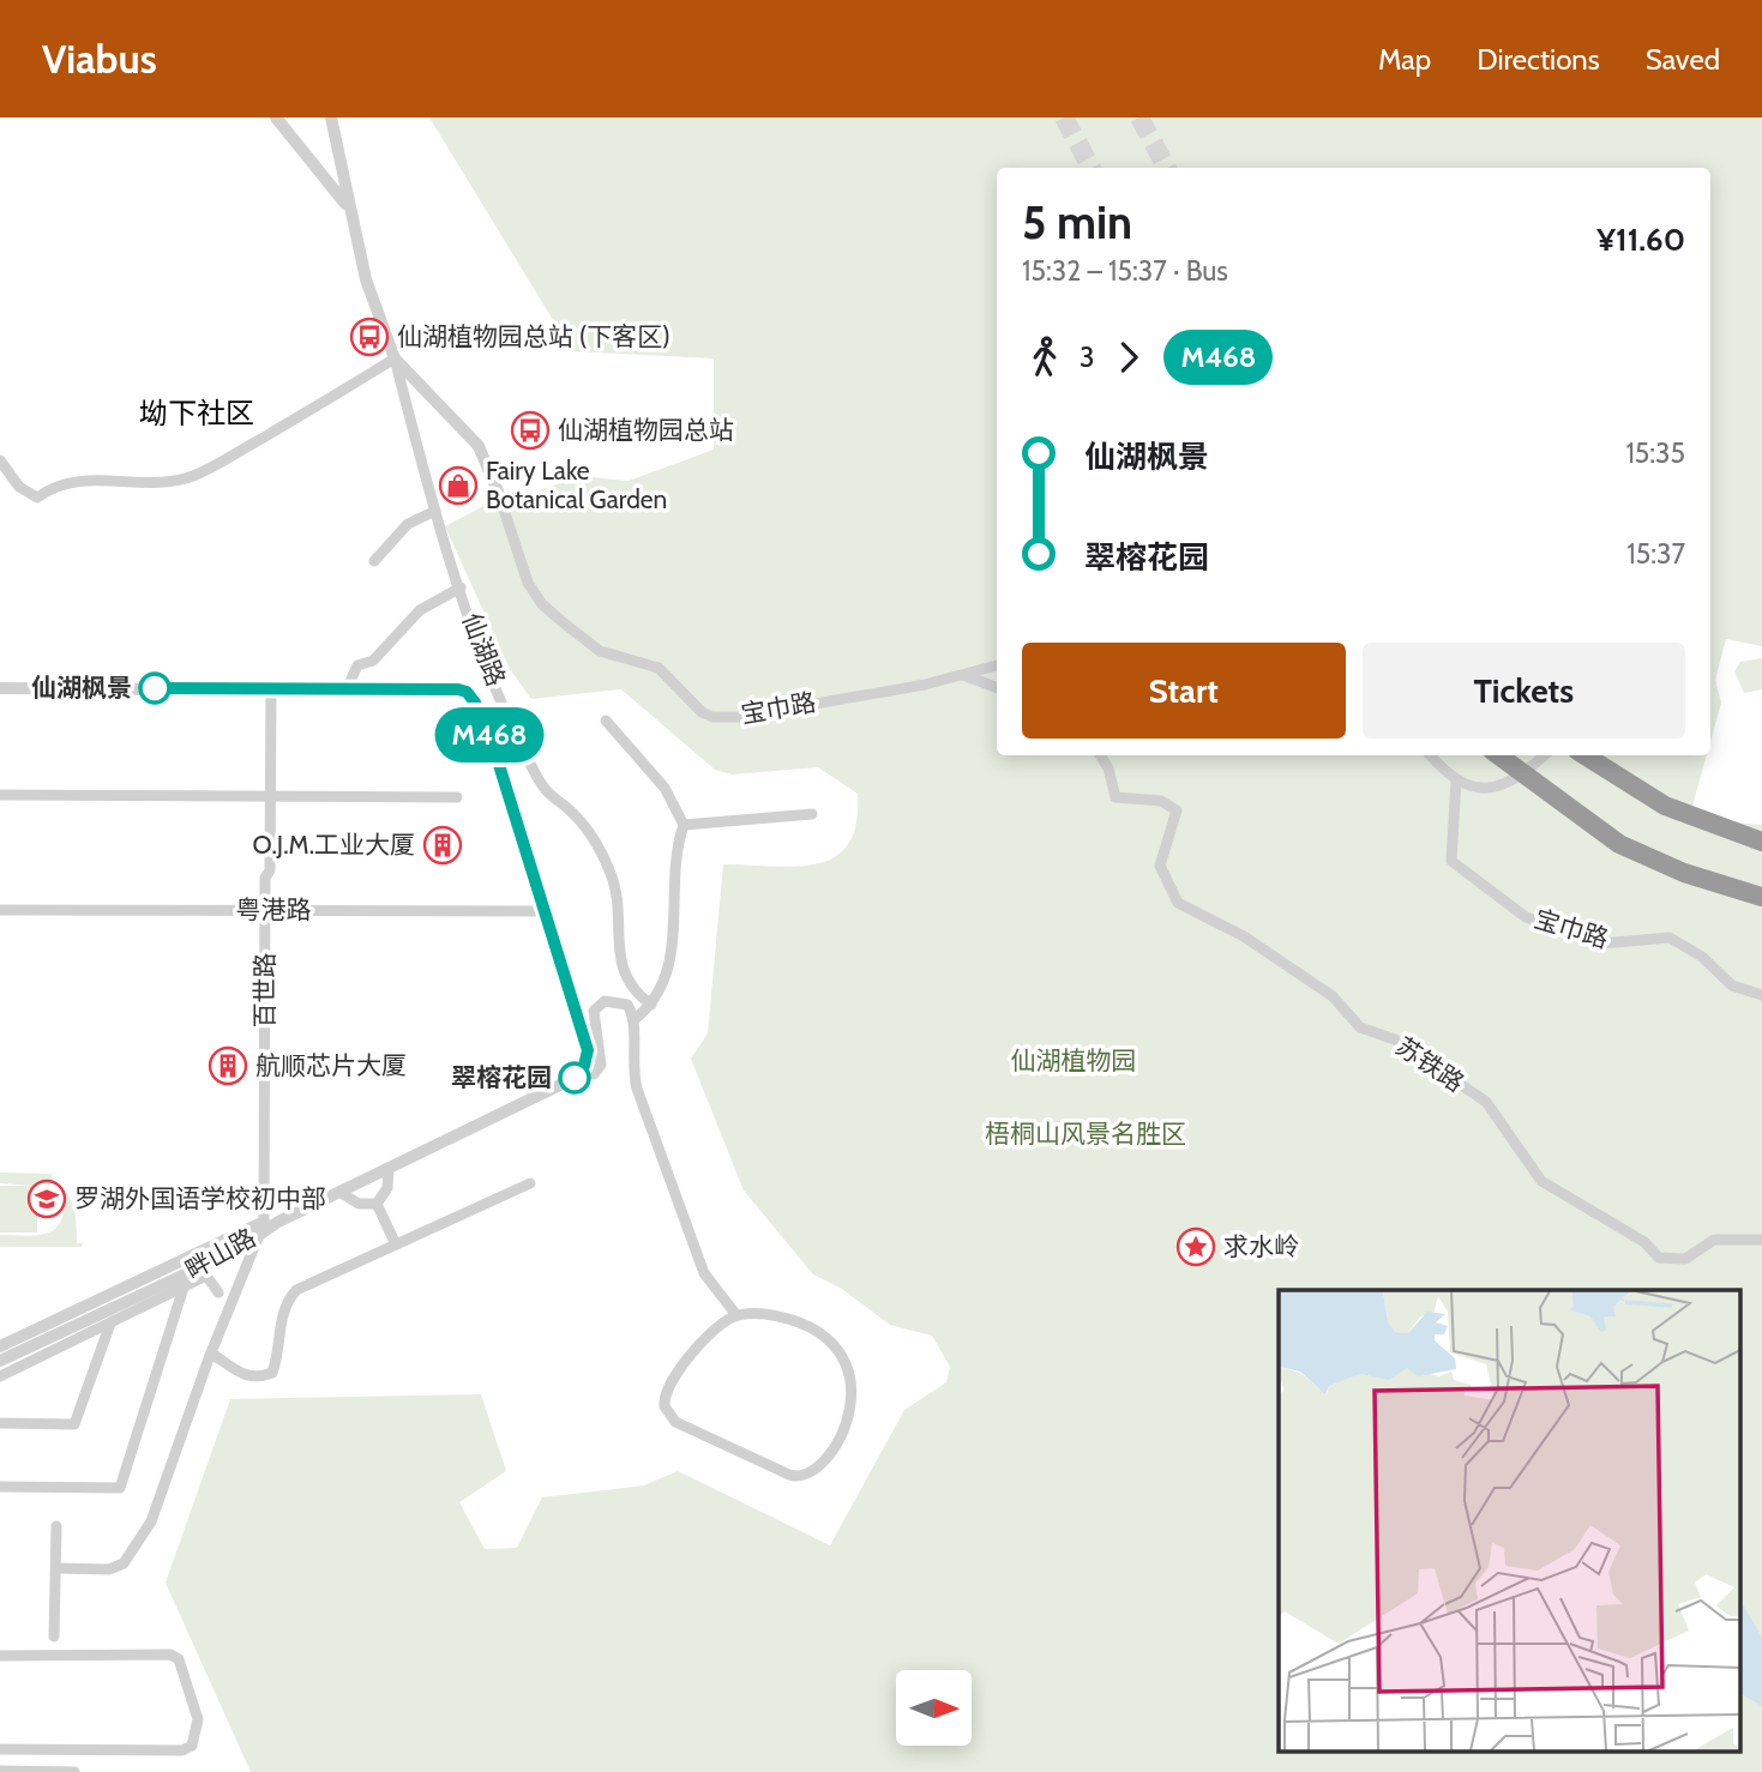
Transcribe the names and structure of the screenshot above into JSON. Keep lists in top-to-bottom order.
{
  "streets": {
    "street": [
      "仙湖路",
      "宝巾路",
      "粤港路",
      "百世路",
      "苏铁路",
      "畔山路"
    ]
  },
  "crossings": [
    ["仙湖路", "宝巾路"],
    ["粤港路", "百世路"],
    ["百世路", "畔山路"]
  ],
  "districts": ["坳下社区"],
  "parks": ["仙湖植物园", "梧桐山风景名胜区"],
  "places": {
    "bus stop": ["仙湖植物园总站 (下客区)", "仙湖植物园总站"],
    "shop": ["Fairy Lake Botanical Garden"],
    "other": ["仙湖枫景", "翠榕花园"],
    "building": ["O.J.M.工业大厦", "航顺芯片大厦"],
    "school or university": ["罗湖外国语学校初中部"],
    "place": ["求水岭"]
  },
  "lines": ["bus line M468"],
  "north": "right",
  "page": {
    "header": "Viabus",
    "nav": ["Map", "Directions", "Saved"],
    "on_map": "M468",
    "heading": ["5 min", "15:32 – 15:37 · Bus", "¥11.60"],
    "legs": ["3", "M468"],
    "list": [
      {
        "name": "仙湖枫景",
        "value": "15:35"
      },
      {
        "name": "翠榕花园",
        "value": "15:37"
      }
    ],
    "buttons": ["Start", "Tickets"]
  }
}
